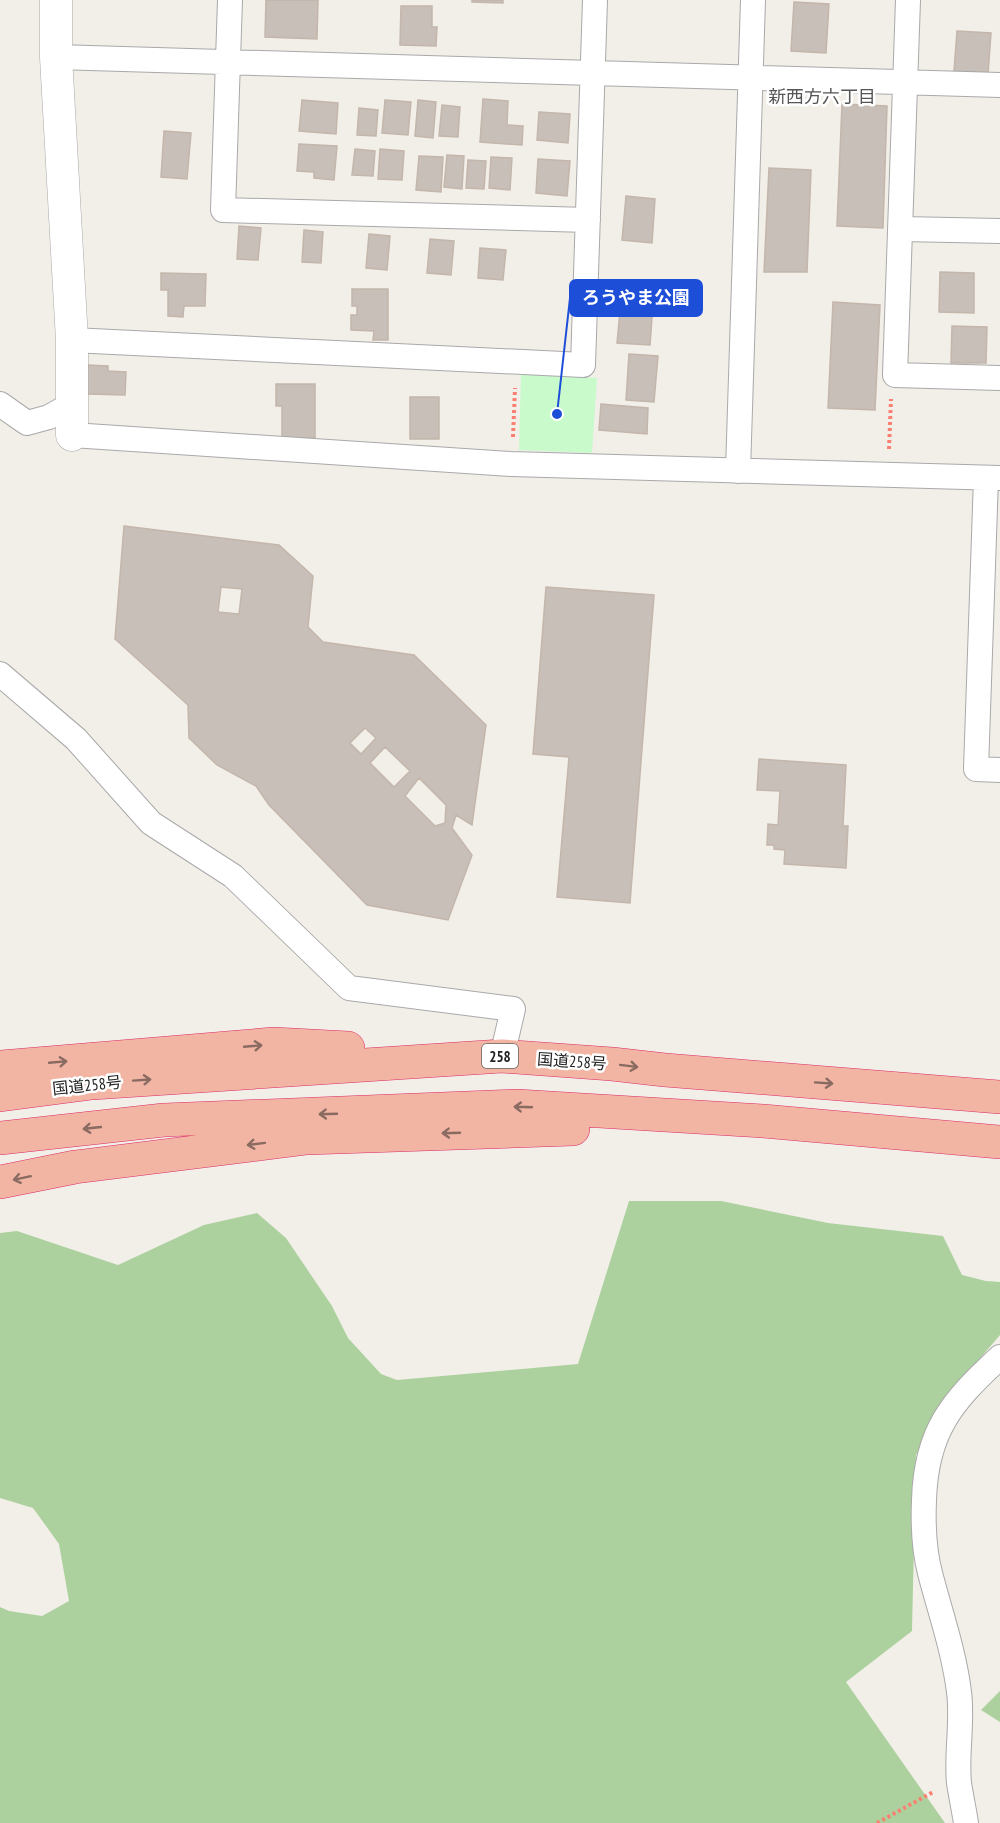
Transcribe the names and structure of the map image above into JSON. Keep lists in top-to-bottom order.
{
  "streets": {
    "highway": ["258", "国道258号"]
  },
  "districts": ["新西方六丁目"],
  "places": ["ろうやま公園"]
}
